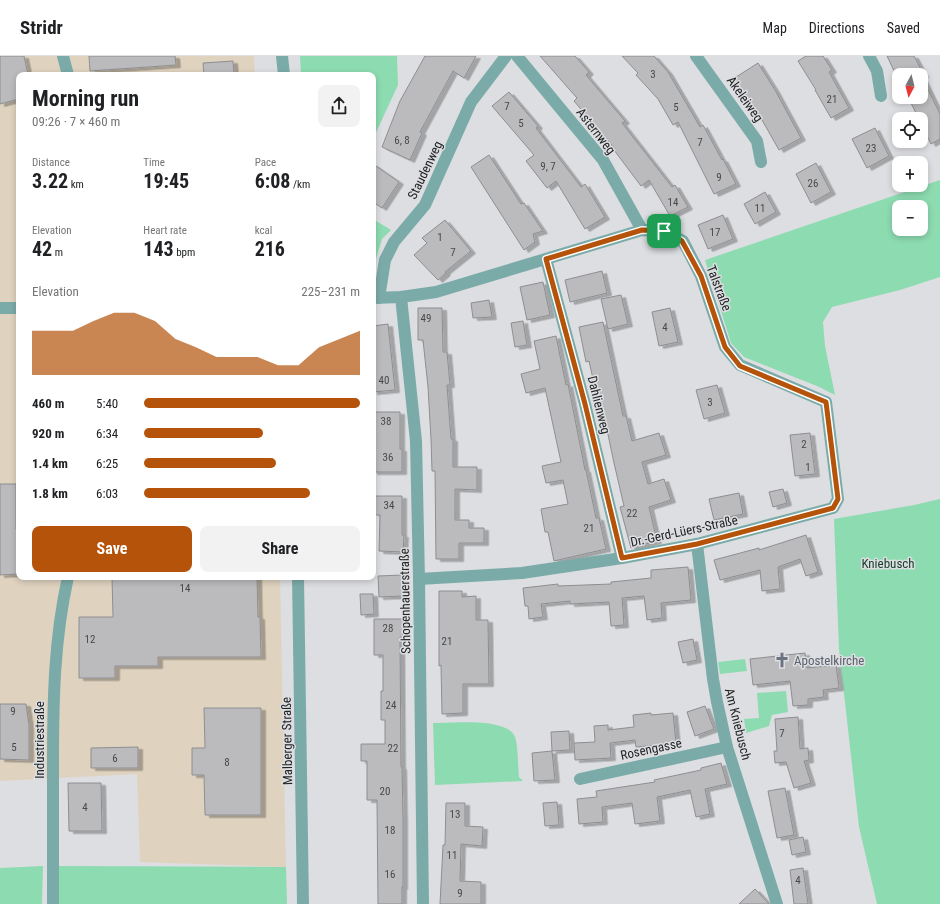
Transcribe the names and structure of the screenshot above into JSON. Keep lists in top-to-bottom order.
{
  "streets": {
    "street": [
      "Akeleiweg",
      "Asternweg",
      "Staudenweg",
      "Talstraße",
      "Dahlienweg",
      "Dr.-Gerd-Lüers-Straße",
      "Schopenhauerstraße",
      "Am Kniebusch",
      "Industriestraße",
      "Malberger Straße",
      "Rosengasse"
    ]
  },
  "crossings": [
    ["Asternweg", "Talstraße"],
    ["Staudenweg", "Talstraße"],
    ["Talstraße", "Dahlienweg"],
    ["Talstraße", "Dr.-Gerd-Lüers-Straße"],
    ["Talstraße", "Schopenhauerstraße"],
    ["Dahlienweg", "Dr.-Gerd-Lüers-Straße"],
    ["Dr.-Gerd-Lüers-Straße", "Schopenhauerstraße"],
    ["Dr.-Gerd-Lüers-Straße", "Am Kniebusch"],
    ["Am Kniebusch", "Rosengasse"]
  ],
  "parks": ["Kniebusch"],
  "places": {
    "church": ["Apostelkirche"]
  },
  "house_numbers": [
    "3",
    "21",
    "7",
    "5",
    "5",
    "6, 8",
    "7",
    "23",
    "9, 7",
    "9",
    "26",
    "14",
    "11",
    "17",
    "1",
    "7",
    "49",
    "4",
    "40",
    "3",
    "38",
    "2",
    "36",
    "1",
    "34",
    "22",
    "21",
    "14",
    "28",
    "12",
    "21",
    "24",
    "9",
    "7",
    "5",
    "22",
    "6",
    "8",
    "20",
    "4",
    "13",
    "18",
    "11",
    "16",
    "4",
    "9"
  ],
  "north": "bottom",
  "page": {
    "header": "Stridr",
    "nav": ["Map", "Directions", "Saved"],
    "map_buttons": ["+", "−"],
    "heading": ["Morning run", "09:26 · 7 × 460 m"],
    "stats": [
      ["Distance", "3.22 km"],
      ["Time", "19:45"],
      ["Pace", "6:08 /km"],
      ["Elevation", "42 m"],
      ["Heart rate", "143 bpm"],
      ["kcal", "216"]
    ],
    "chart": ["Elevation", "225–231 m"],
    "list": [
      {
        "name": "460 m",
        "note": "5:40"
      },
      {
        "name": "920 m",
        "note": "6:34"
      },
      {
        "name": "1.4 km",
        "note": "6:25"
      },
      {
        "name": "1.8 km",
        "note": "6:03"
      }
    ],
    "buttons": ["Save", "Share"]
  }
}
